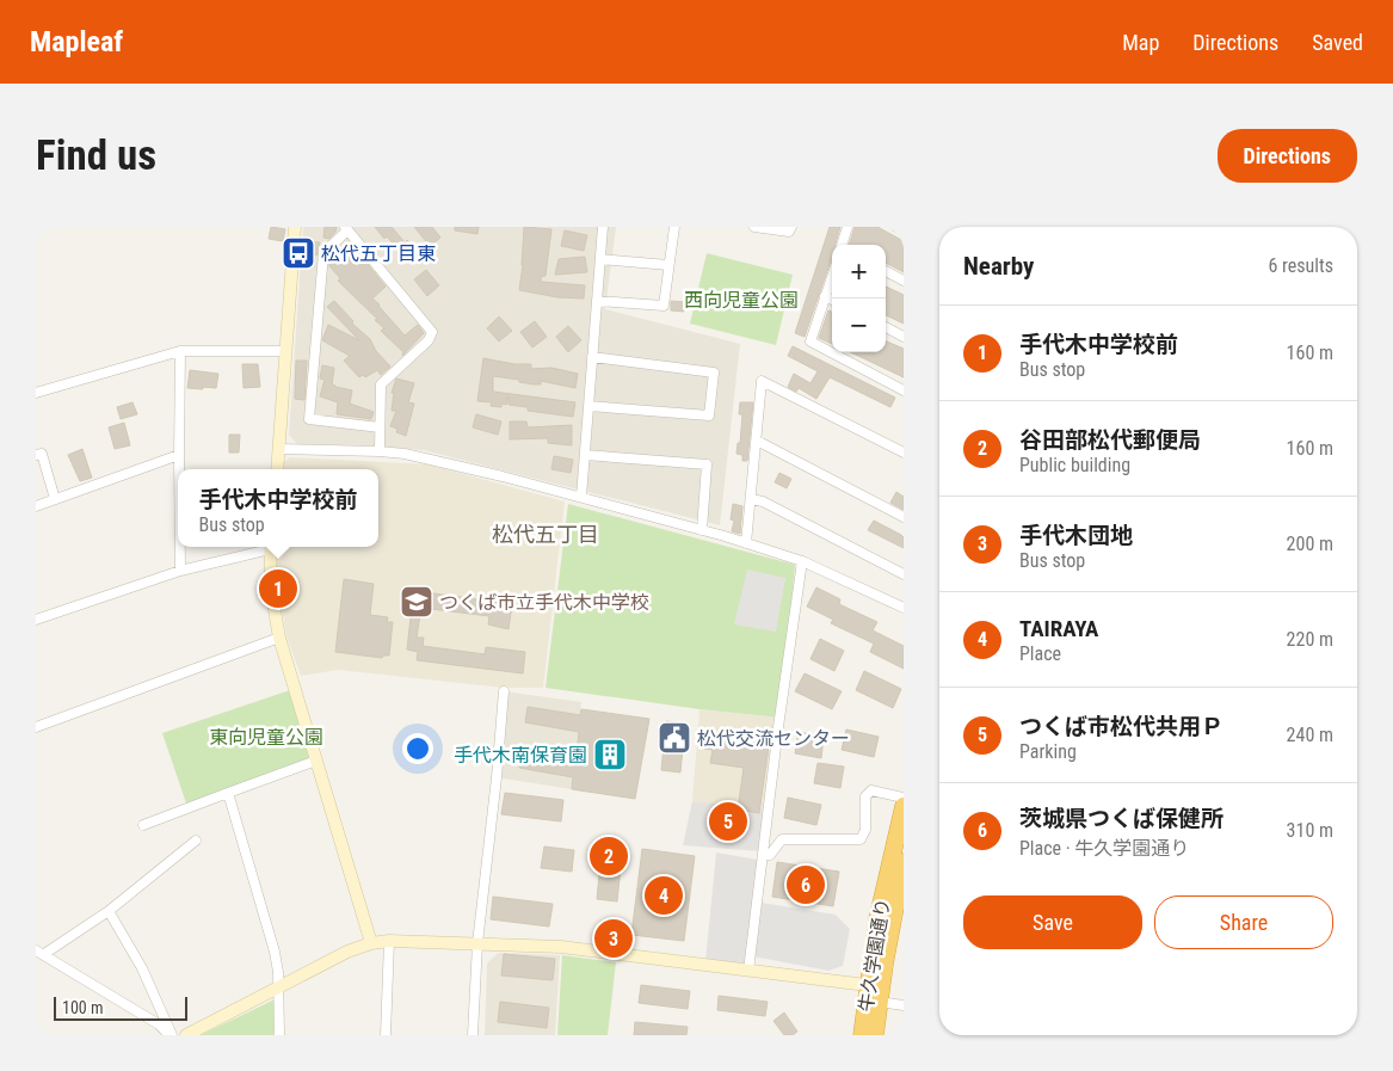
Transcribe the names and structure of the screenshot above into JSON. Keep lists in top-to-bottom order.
{
  "streets": {
    "highway": ["牛久学園通り"]
  },
  "districts": ["松代五丁目"],
  "parks": ["西向児童公園", "東向児童公園"],
  "places": {
    "bus stop": ["松代五丁目東"],
    "school or university": ["つくば市立手代木中学校"],
    "public building": ["松代交流センター"],
    "building": ["手代木南保育園"]
  },
  "scale_bar": "100 m",
  "page": {
    "header": "Mapleaf",
    "nav": ["Map", "Directions", "Saved"],
    "buttons": [
      "Directions",
      ["Save", "Share"]
    ],
    "title": "Find us",
    "heading": ["Nearby", "6 results"],
    "map_buttons": ["+", "−"],
    "list": [
      {
        "mark": "1",
        "name": "手代木中学校前",
        "note": "Bus stop",
        "value": "160 m"
      },
      {
        "mark": "2",
        "name": "谷田部松代郵便局",
        "note": "Public building",
        "value": "160 m"
      },
      {
        "mark": "3",
        "name": "手代木団地",
        "note": "Bus stop",
        "value": "200 m"
      },
      {
        "mark": "4",
        "name": "TAIRAYA",
        "note": "Place",
        "value": "220 m"
      },
      {
        "mark": "5",
        "name": "つくば市松代共用Ｐ",
        "note": "Parking",
        "value": "240 m"
      },
      {
        "mark": "6",
        "name": "茨城県つくば保健所",
        "note": "Place · 牛久学園通り",
        "value": "310 m"
      }
    ],
    "popup": ["手代木中学校前", "Bus stop"],
    "pins": [
      "1",
      "5",
      "2",
      "6",
      "4",
      "3"
    ],
    "scale": "100 m"
  }
}
